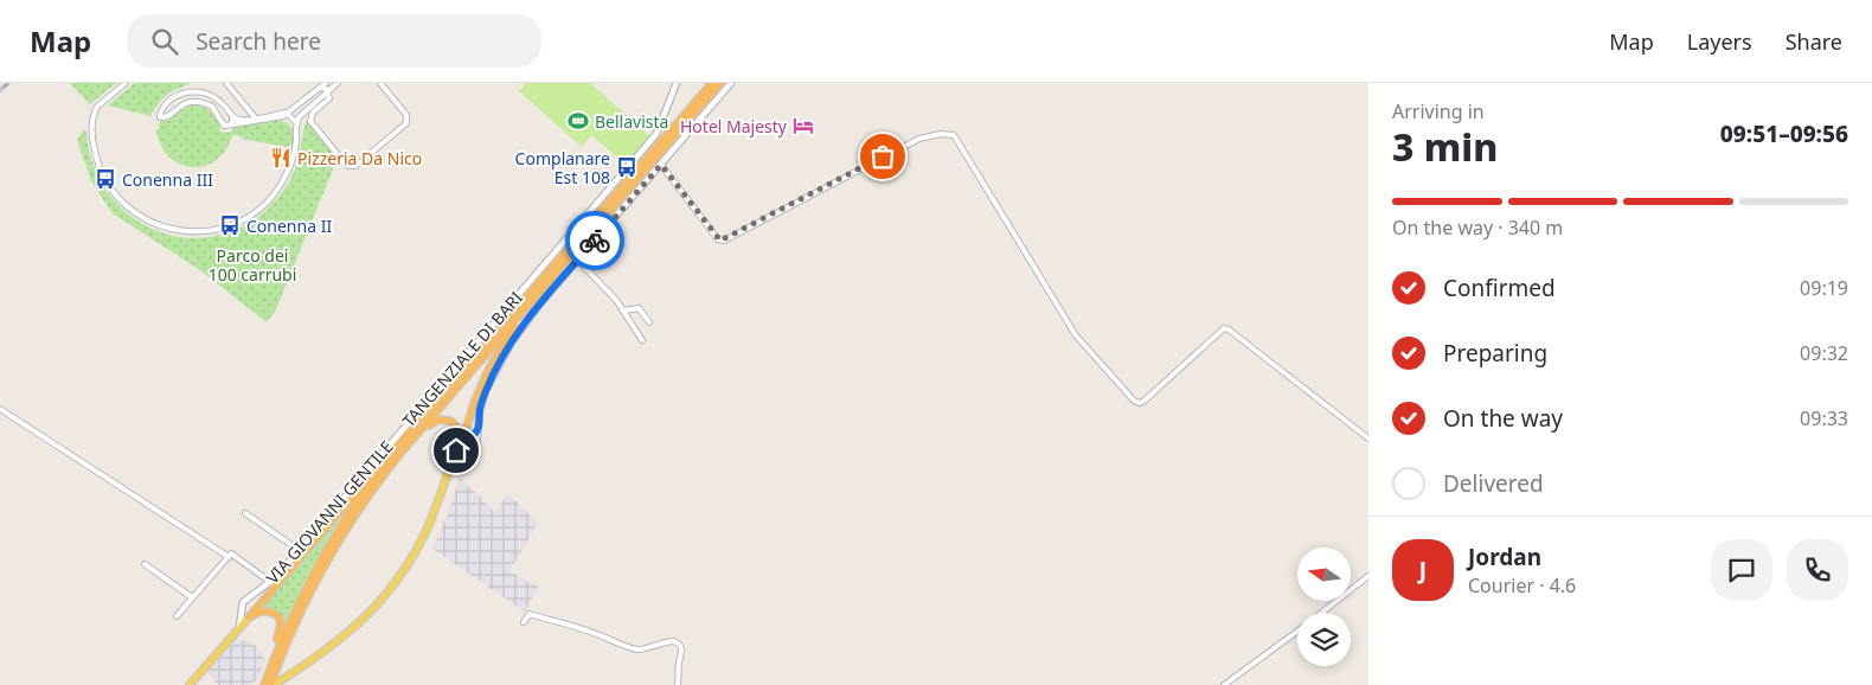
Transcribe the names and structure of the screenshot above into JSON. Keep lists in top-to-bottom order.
{
  "streets": {
    "highway": ["TANGENZIALE DI BARI"],
    "street": ["VIA GIOVANNI GENTILE"]
  },
  "parks": ["Parco dei 100 carrubi"],
  "places": {
    "sports": ["Bellavista"],
    "hotel": ["Hotel Majesty"],
    "restaurant": ["Pizzeria Da Nico"],
    "bus stop": ["Complanare Est 108", "Conenna III", "Conenna II"]
  },
  "north": "left",
  "page": {
    "header": "Map",
    "search": "Search here",
    "nav": ["Map", "Layers", "Share"],
    "heading": ["3 min", "Arriving in", "09:51–09:56"],
    "panel": ["Jordan", "Courier · 4.6"],
    "bar": "On the way · 340 m",
    "list": [
      ["Confirmed", "09:19"],
      ["Preparing", "09:32"],
      ["On the way", "09:33"],
      "Delivered"
    ],
    "round": "J"
  }
}
